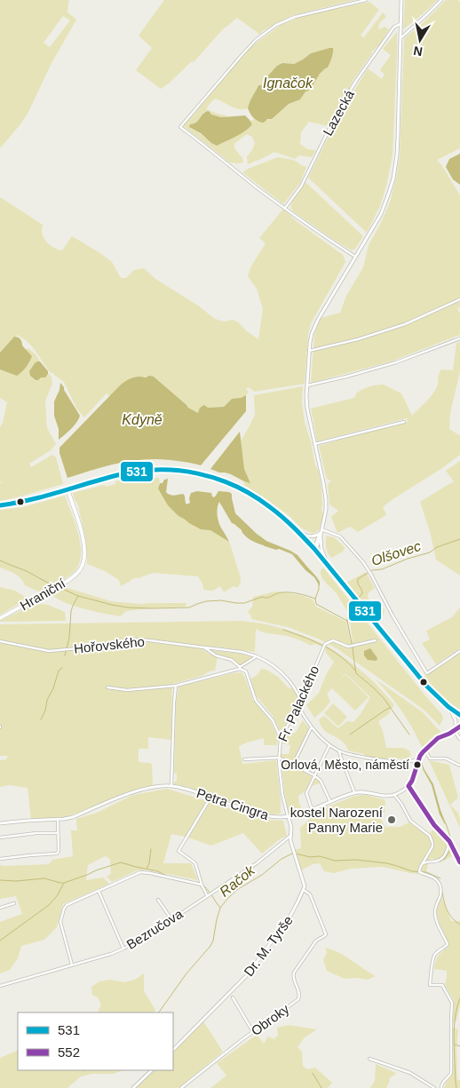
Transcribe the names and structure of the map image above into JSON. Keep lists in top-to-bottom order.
{
  "streets": {
    "main road": ["Hraniční"],
    "street": [
      "Lazecká",
      "Hořovského",
      "Fr. Palackého",
      "Petra Cingra",
      "Bezručova",
      "Dr. M. Tyrše",
      "Obroky"
    ]
  },
  "crossings": [
    ["Fr. Palackého", "Petra Cingra"],
    ["Dr. M. Tyrše", "Obroky"]
  ],
  "water": [
    "Ignačok",
    "Kdyně",
    "Olšovec",
    "Račok"
  ],
  "places": ["Orlová, Město, náměstí", "kostel Narození Panny Marie"],
  "lines": ["transit line 531", "transit line 552"],
  "legend": ["531", "552"],
  "north": "bottom"
}
